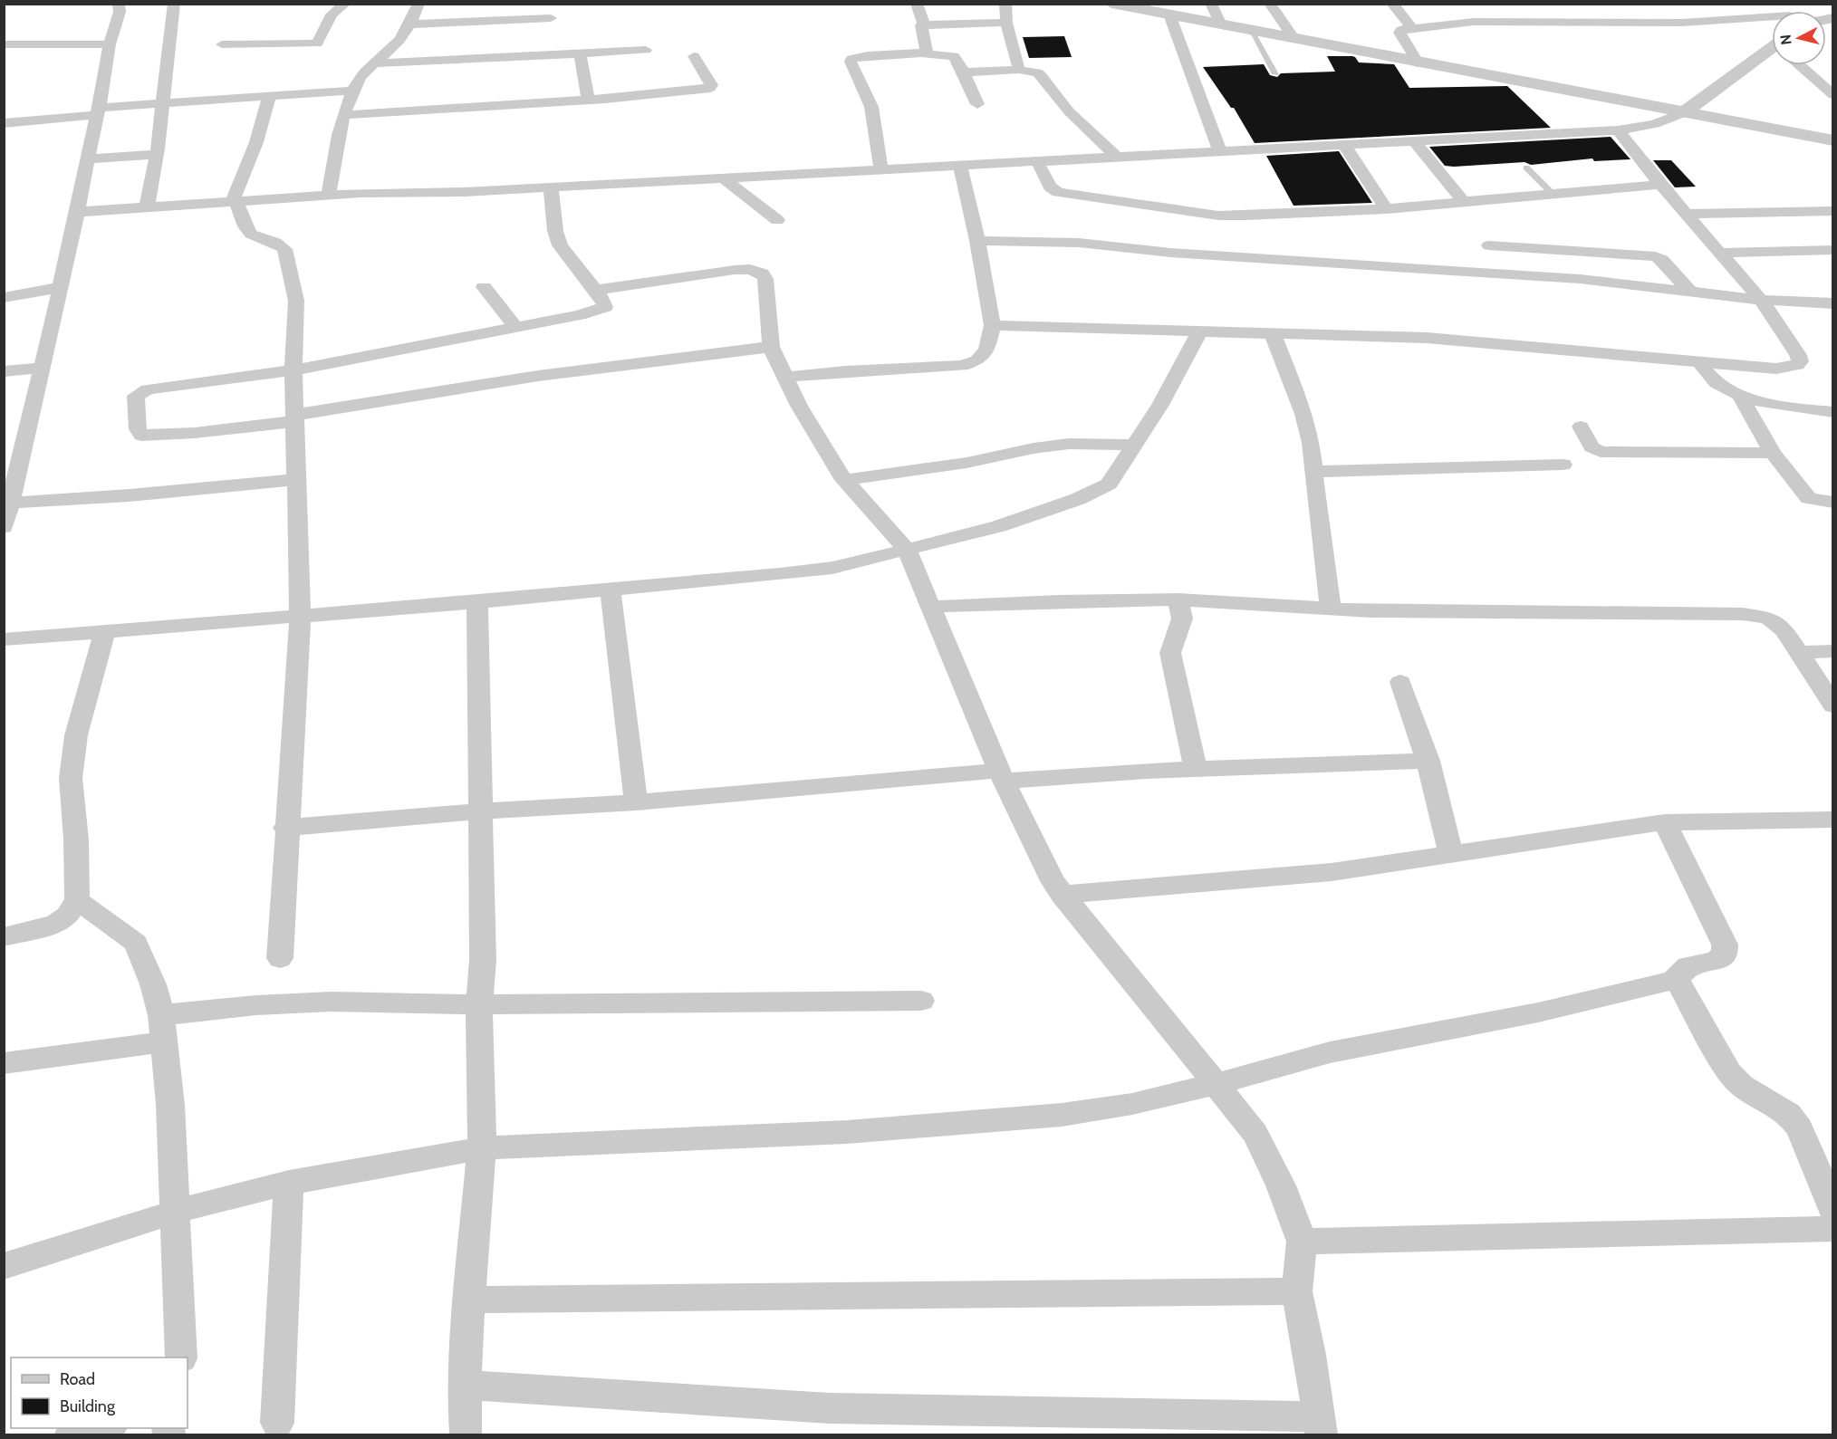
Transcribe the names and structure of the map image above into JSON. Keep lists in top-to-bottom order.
{
  "legend": ["Road", "Building"],
  "north": "left"
}
